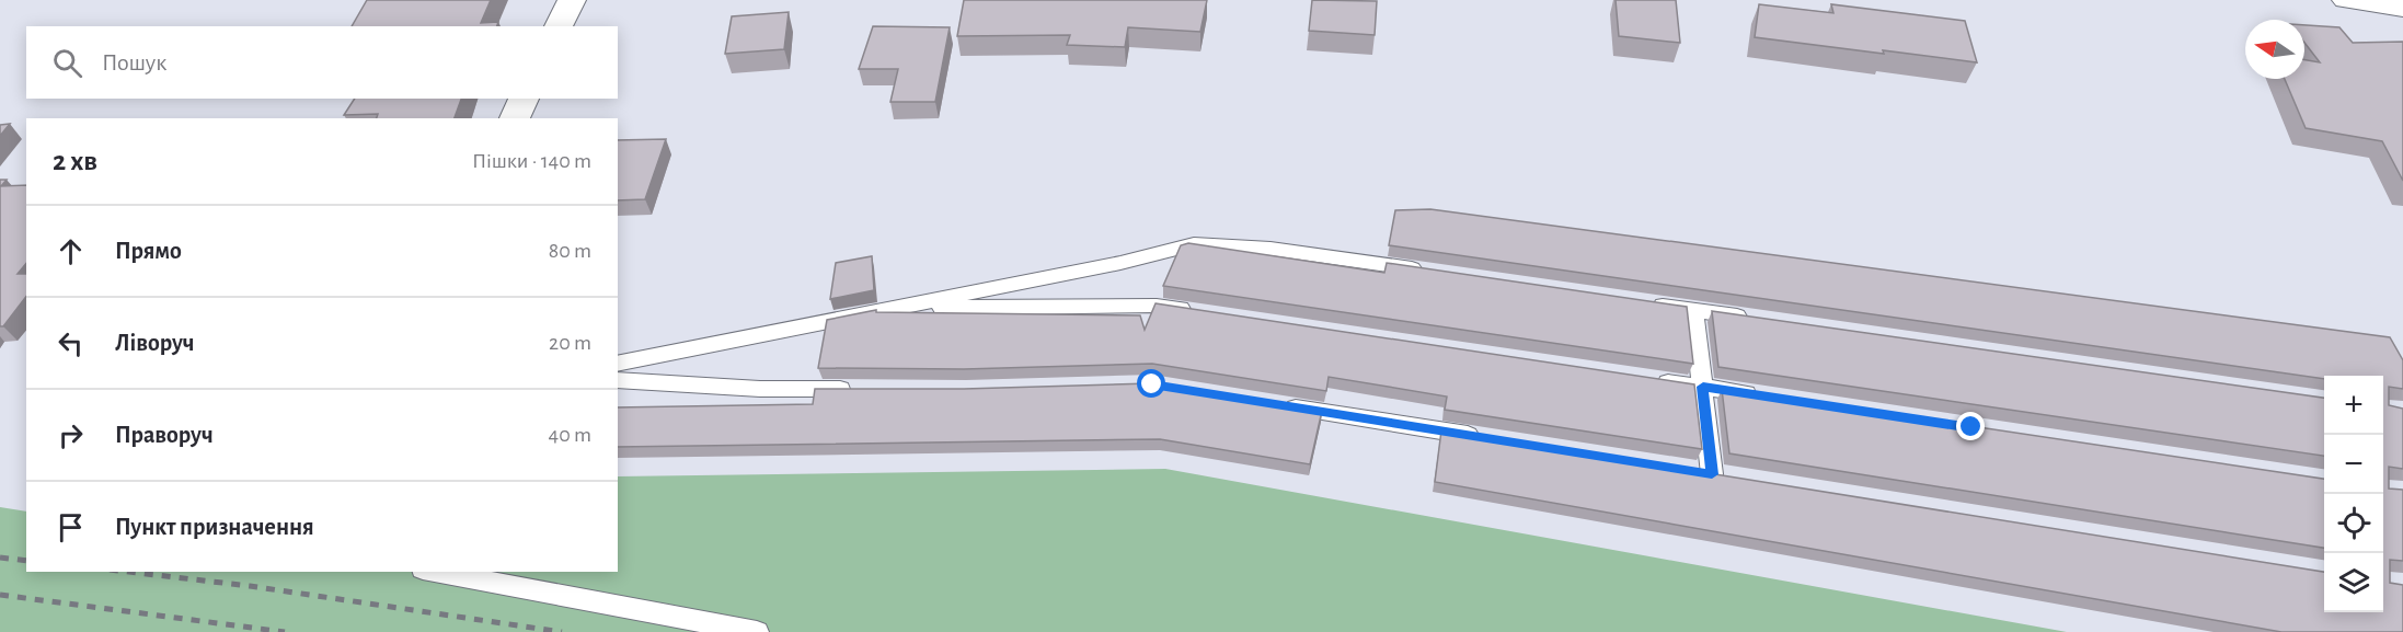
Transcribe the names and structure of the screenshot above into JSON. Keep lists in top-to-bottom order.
{
  "north": "left",
  "page": {
    "search": "Пошук",
    "heading": ["2 хв", "Пішки · 140 m"],
    "list": [
      ["Прямо", "80 m"],
      ["Ліворуч", "20 m"],
      ["Праворуч", "40 m"],
      "Пункт призначення"
    ],
    "map_buttons": ["+", "−"]
  }
}
